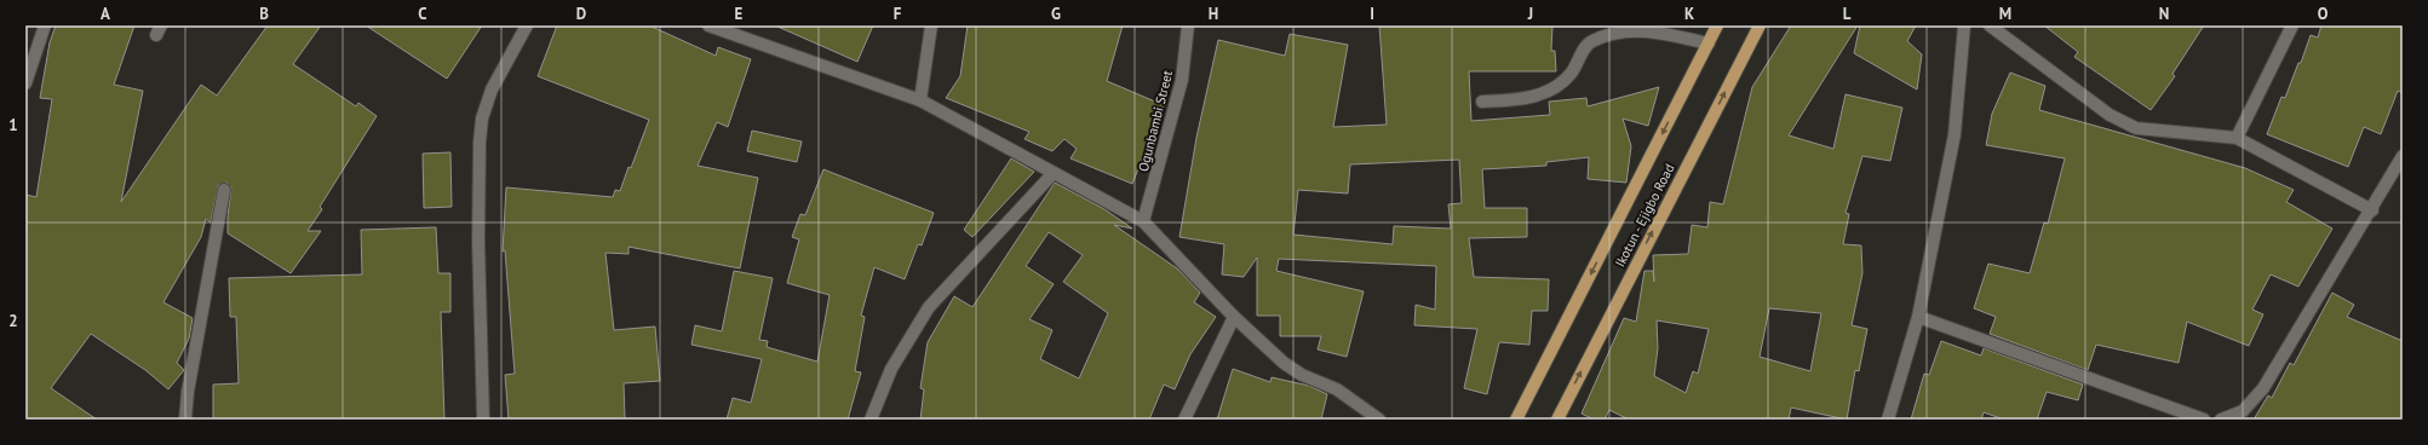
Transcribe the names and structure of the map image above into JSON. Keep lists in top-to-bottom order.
{
  "streets": {
    "main road": ["Ikotun - Ejigbo Road"],
    "street": ["Ogunbambi Street"]
  },
  "grid": {
    "columns": [
      "A",
      "B",
      "C",
      "D",
      "E",
      "F",
      "G",
      "H",
      "I",
      "J",
      "K",
      "L",
      "M",
      "N",
      "O"
    ],
    "rows": ["1", "2"]
  }
}
